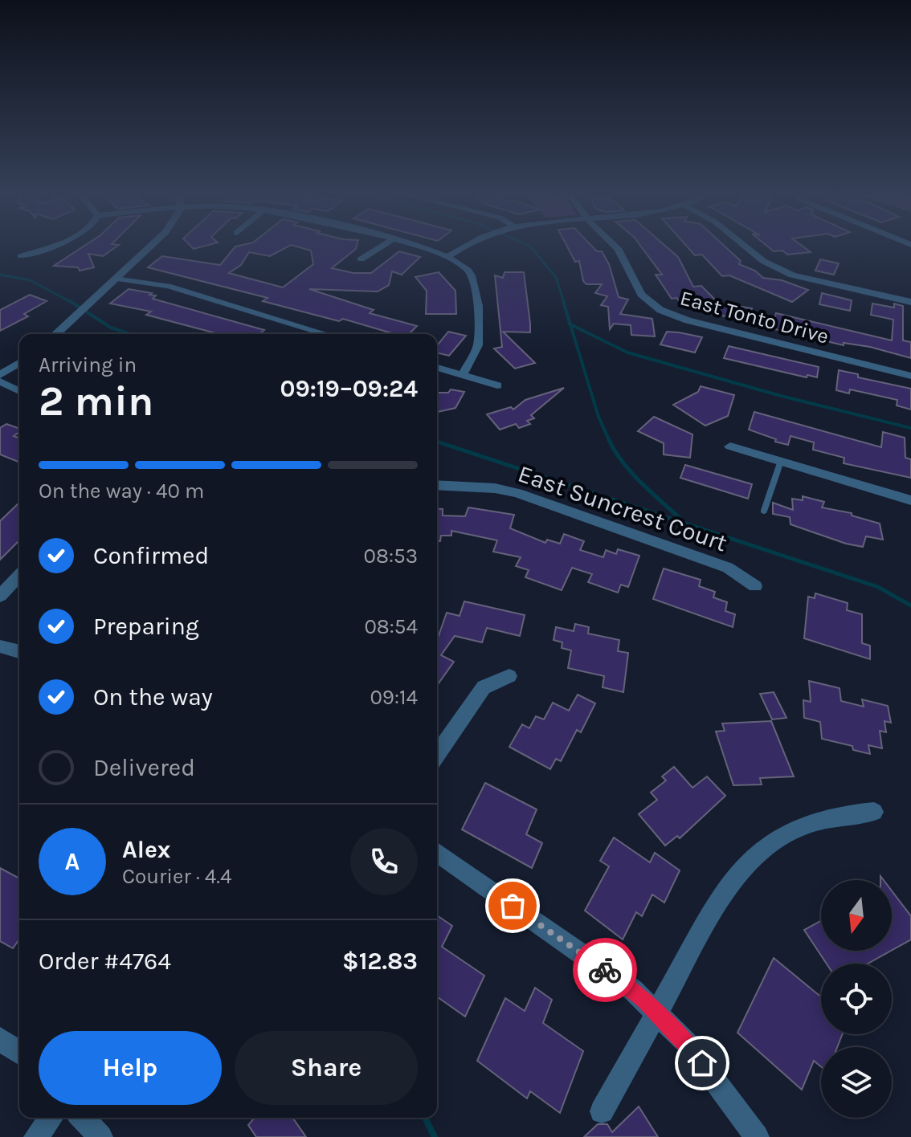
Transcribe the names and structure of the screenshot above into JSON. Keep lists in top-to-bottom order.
{
  "streets": {
    "street": ["East Tonto Drive", "East Suncrest Court"]
  },
  "north": "bottom",
  "page": {
    "heading": ["2 min", "Arriving in", "09:19–09:24"],
    "panel": [
      "Alex",
      "Courier · 4.4",
      "Order #4764",
      "$12.83"
    ],
    "bar": "On the way · 40 m",
    "list": [
      ["Confirmed", "08:53"],
      ["Preparing", "08:54"],
      ["On the way", "09:14"],
      "Delivered"
    ],
    "round": "A",
    "buttons": ["Help", "Share"]
  }
}
